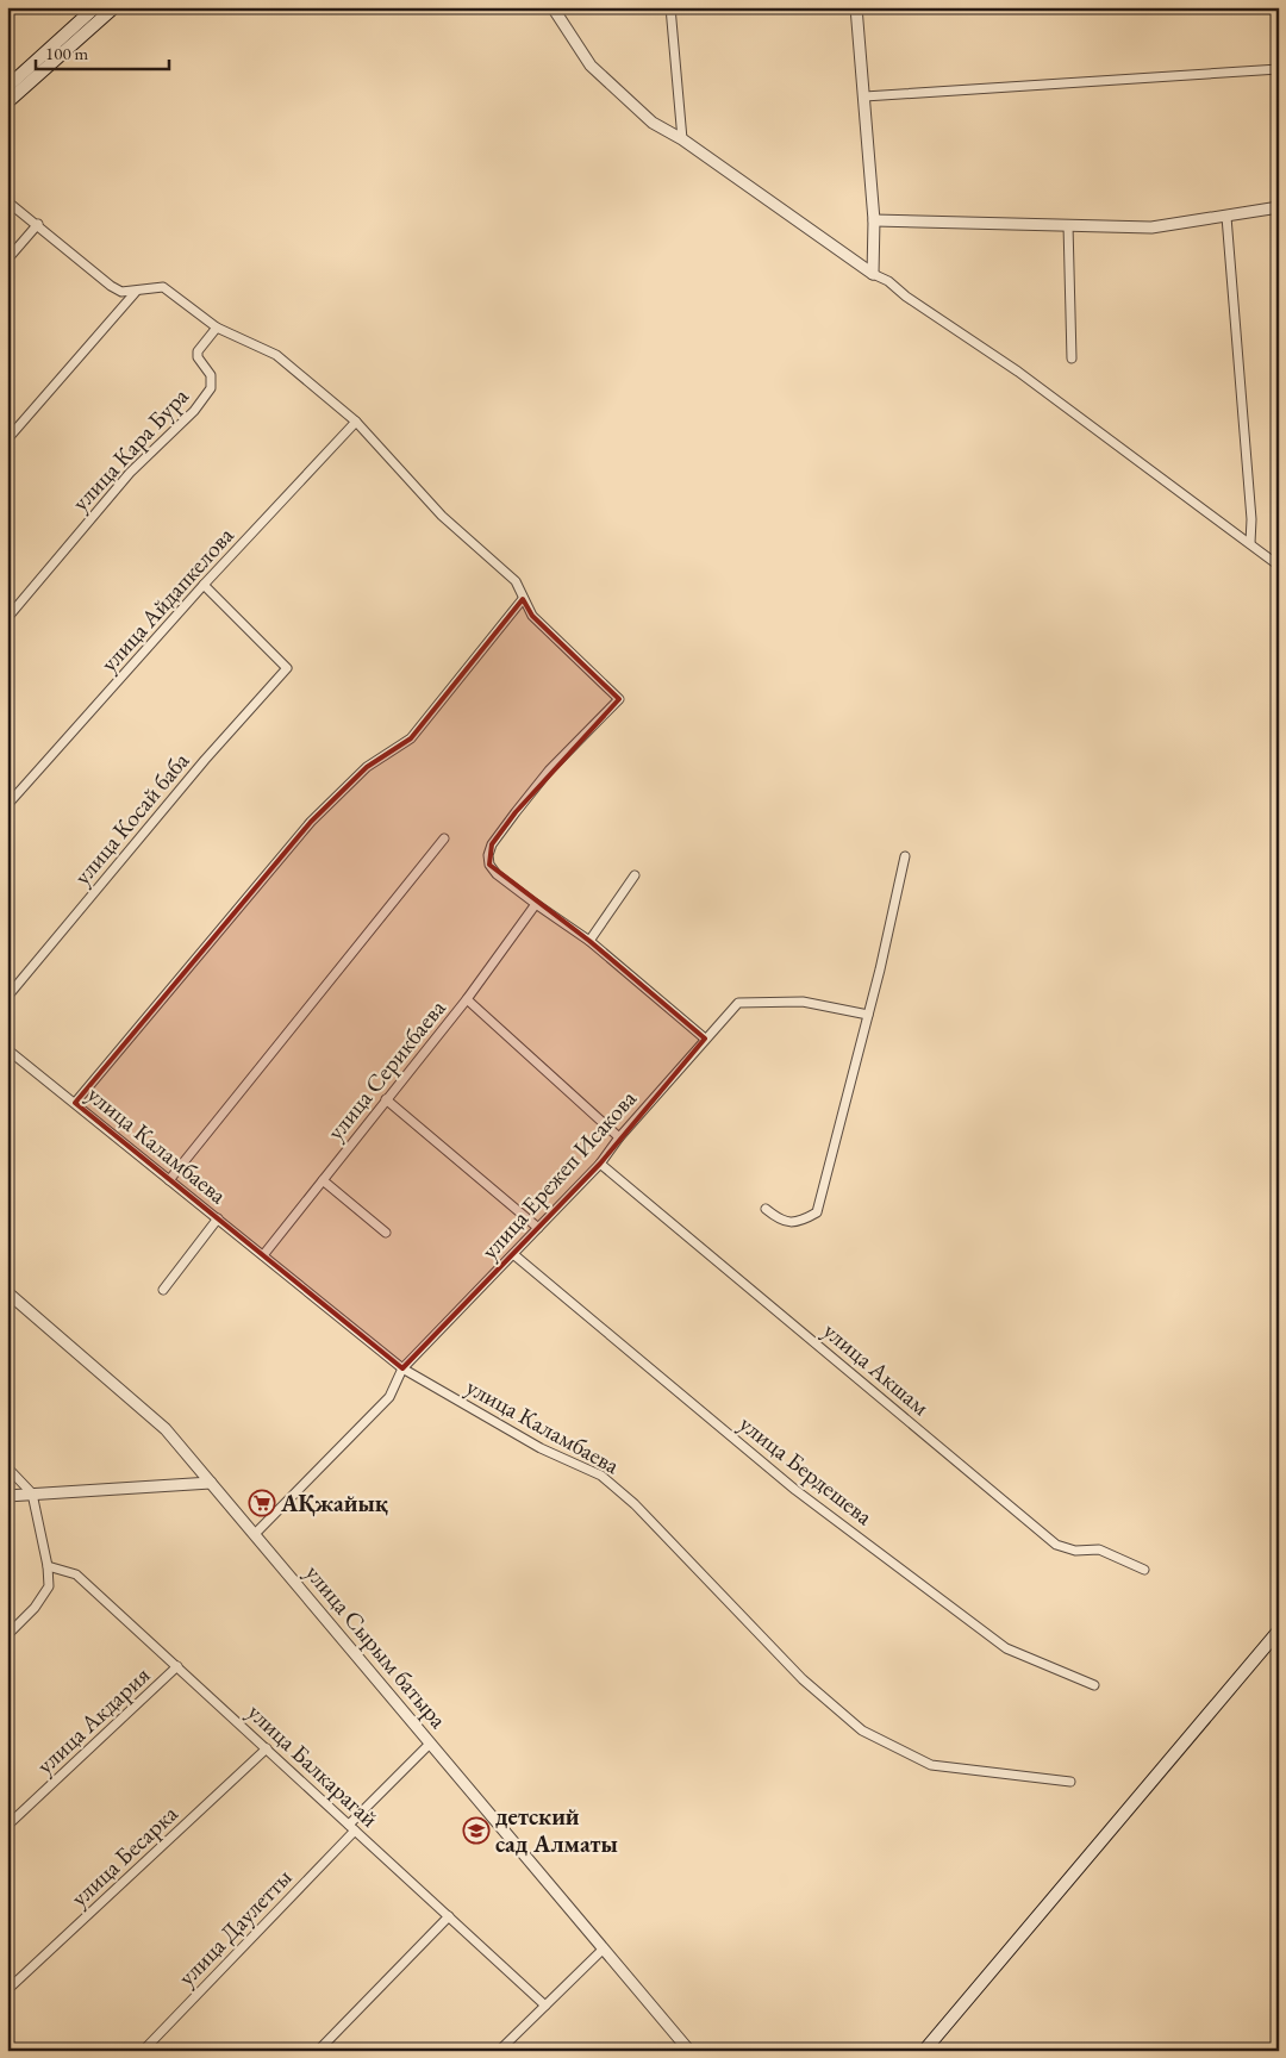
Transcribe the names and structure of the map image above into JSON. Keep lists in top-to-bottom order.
{
  "streets": {
    "street": [
      "улица Кара Бура",
      "улица Айдапкелова",
      "улица Косай баба",
      "улица Серикбаева",
      "улица Каламбаева",
      "улица Ережеп Исакова",
      "улица Акшам",
      "улица Бердешева",
      "улица Сырым батыра",
      "улица Акдария",
      "улица Балкарагай",
      "улица Бесарка",
      "улица Даулетты"
    ]
  },
  "crossings": [
    ["улица Айдапкелова", "улица Косай баба"],
    ["улица Серикбаева", "улица Каламбаева"],
    ["улица Каламбаева", "улица Ережеп Исакова"],
    ["улица Ережеп Исакова", "улица Акшам"],
    ["улица Ережеп Исакова", "улица Бердешева"],
    ["улица Ережеп Исакова", "улица Сырым батыра"],
    ["улица Сырым батыра", "улица Даулетты"],
    ["улица Акдария", "улица Балкарагай"],
    ["улица Балкарагай", "улица Бесарка"],
    ["улица Балкарагай", "улица Даулетты"]
  ],
  "places": {
    "supermarket": ["АҚжайық"],
    "school or university": ["детский сад Алматы"]
  },
  "scale_bar": "100 m"
}
